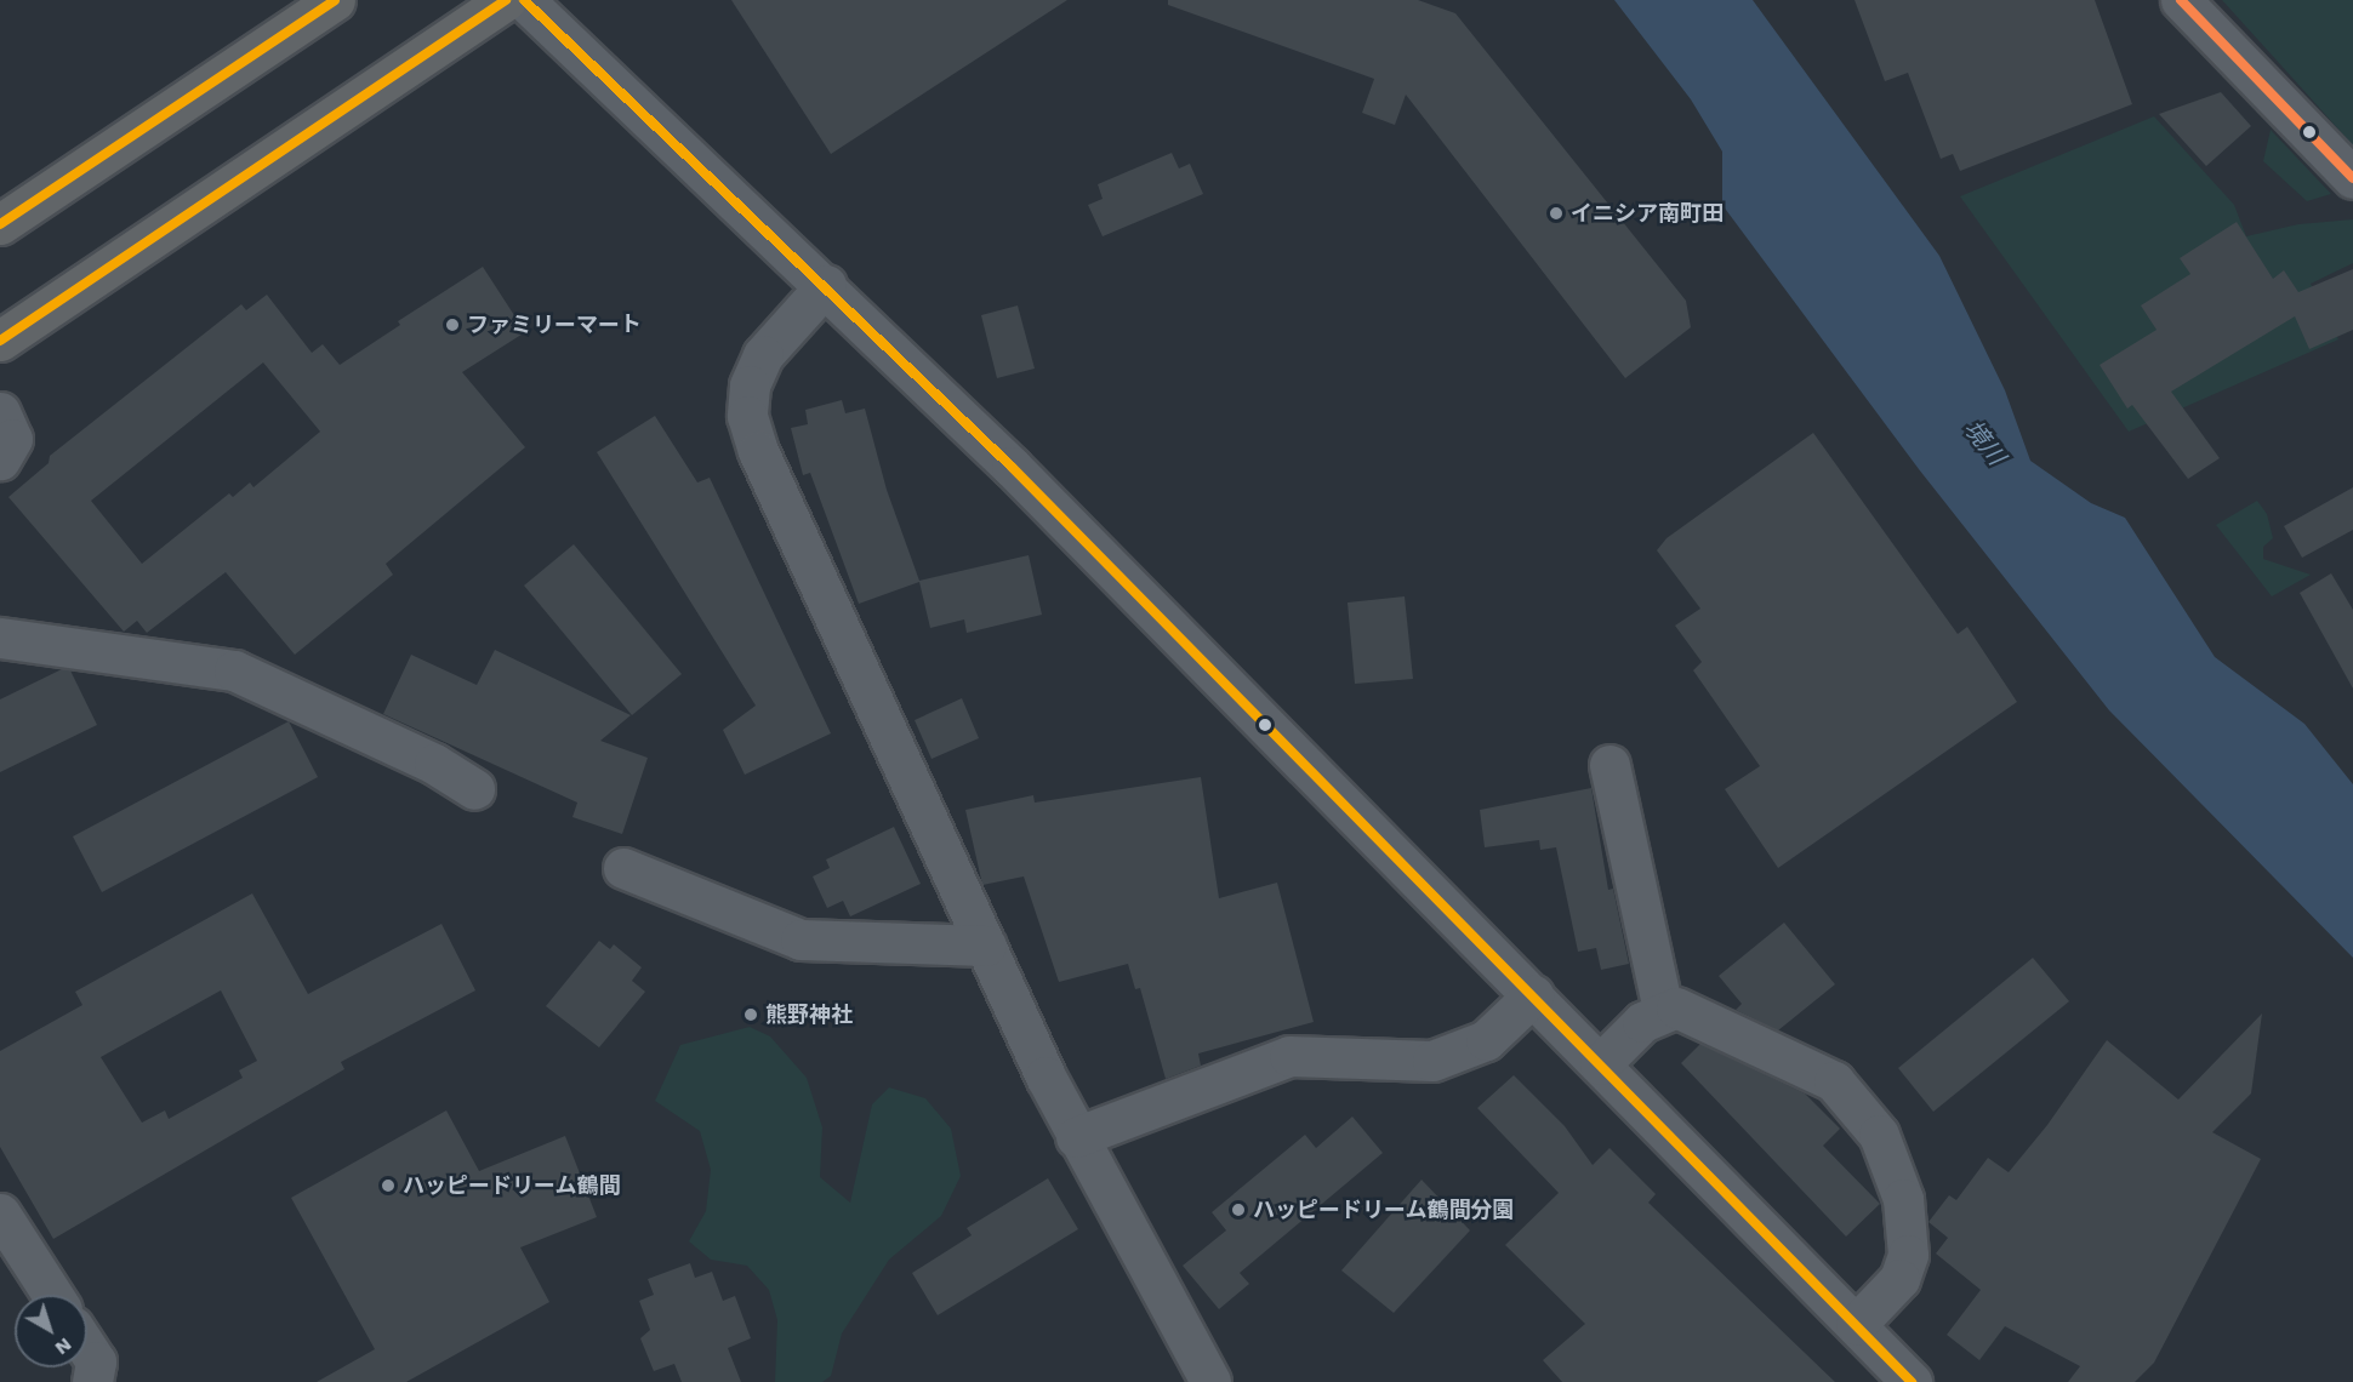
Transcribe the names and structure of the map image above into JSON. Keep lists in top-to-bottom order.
{
  "water": ["境川"],
  "places": [
    "イニシア南町田",
    "ファミリーマート",
    "熊野神社",
    "ハッピードリーム鶴間",
    "ハッピードリーム鶴間分園"
  ],
  "north": "bottom right"
}
